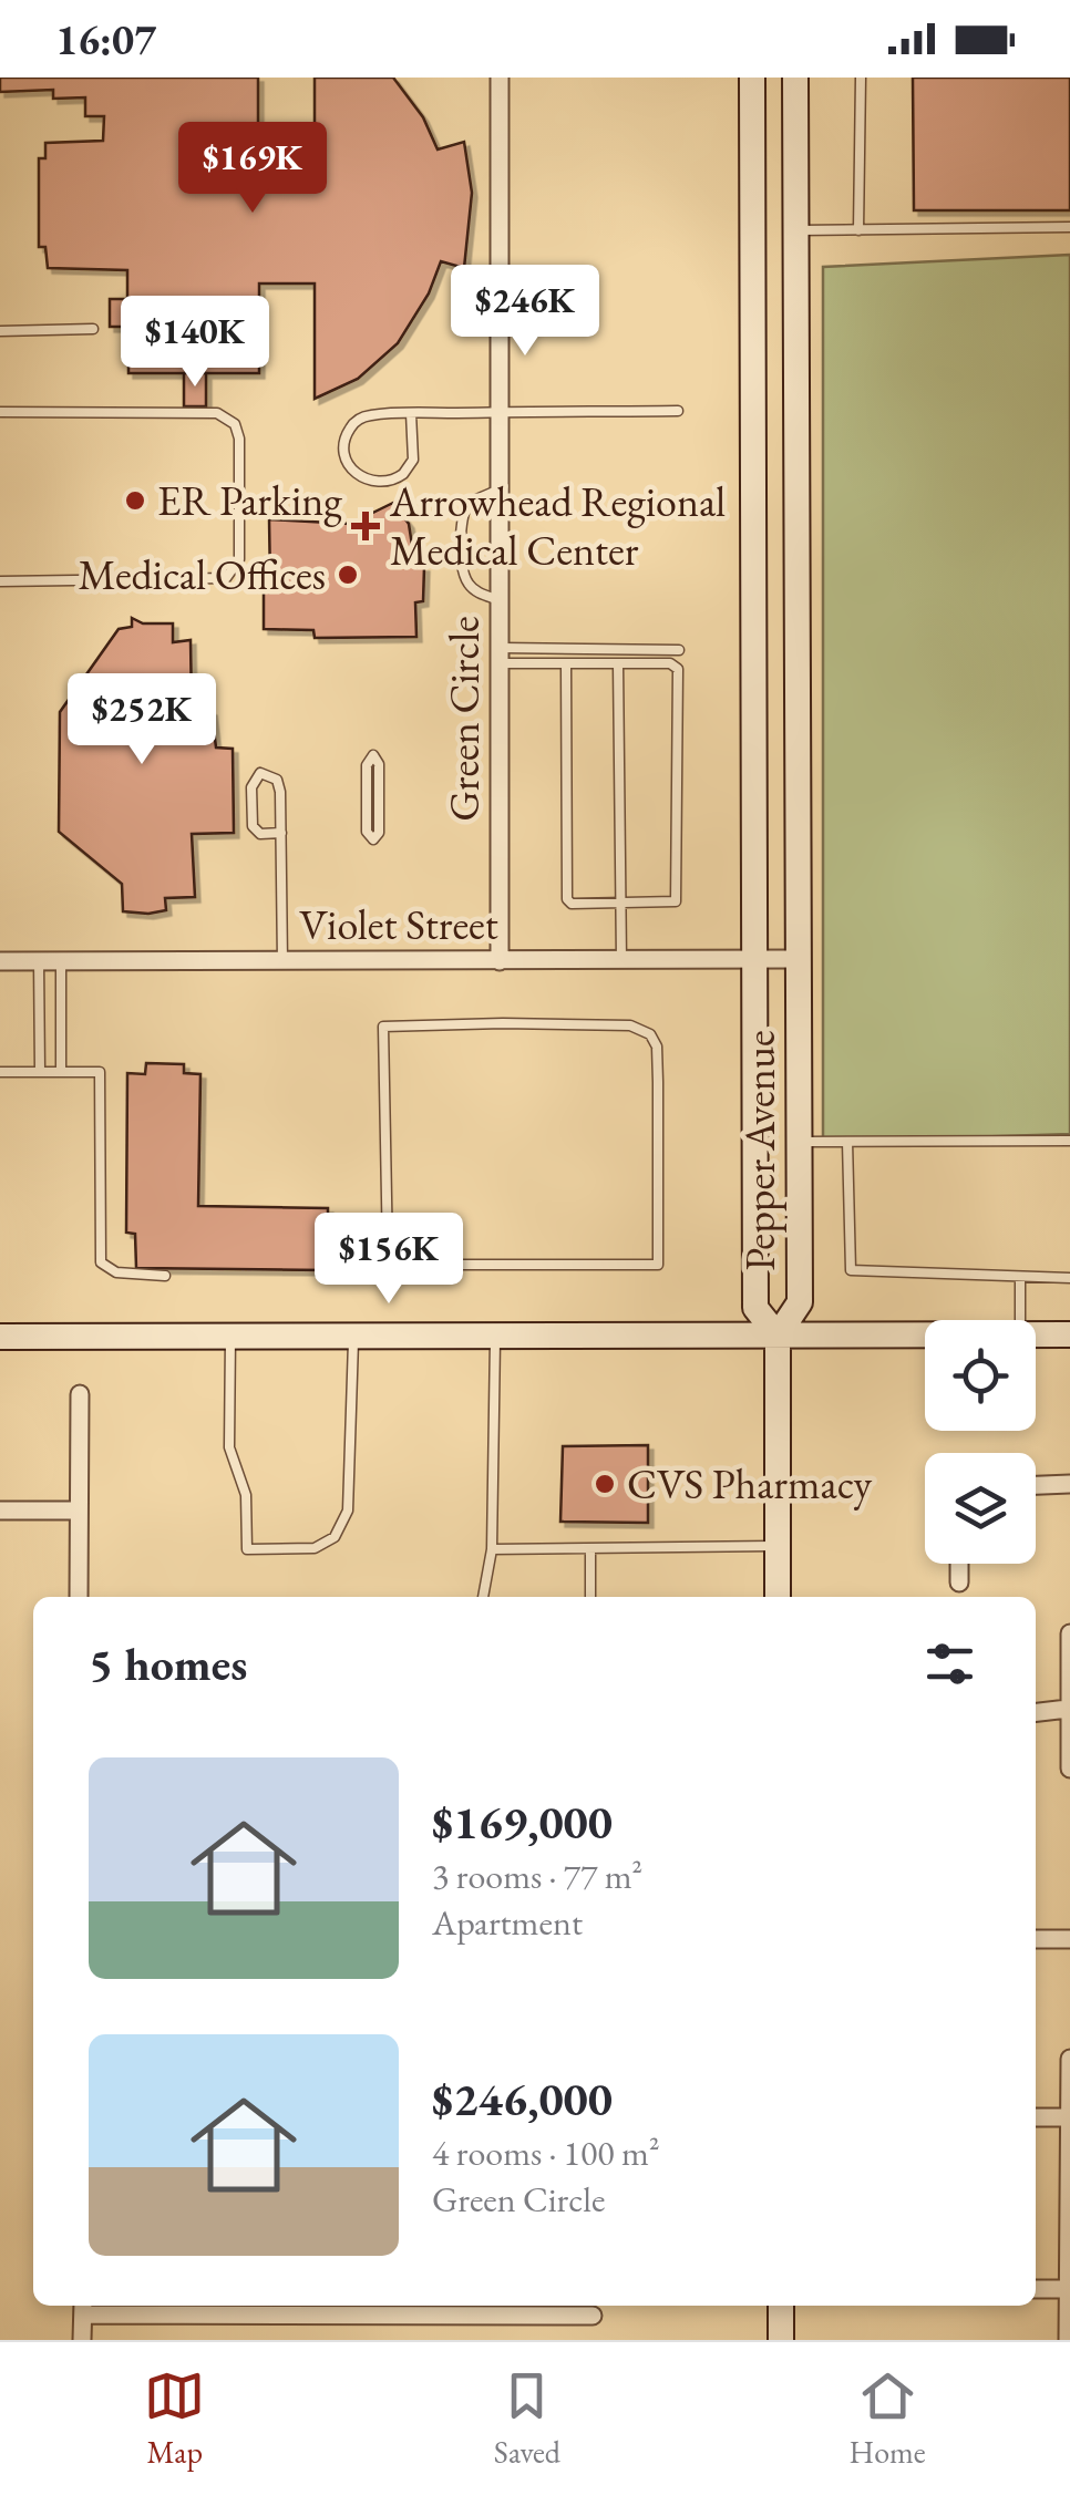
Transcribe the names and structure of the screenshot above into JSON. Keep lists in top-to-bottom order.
{
  "streets": {
    "main road": ["Pepper Avenue"],
    "street": ["Green Circle", "Violet Street"]
  },
  "crossings": [
    ["Green Circle", "Violet Street"],
    ["Violet Street", "Pepper Avenue"]
  ],
  "places": {
    "other": ["ER Parking", "Medical Offices", "CVS Pharmacy"],
    "health": ["Arrowhead Regional Medical Center"]
  },
  "page": {
    "status": "16:07",
    "price": [
      "$169K",
      "$246K",
      "$140K",
      "$252K",
      "$156K"
    ],
    "heading": "5 homes",
    "list": [
      {
        "name": "$169,000",
        "note": "3 rooms · 77 m² · Apartment"
      },
      {
        "name": "$246,000",
        "note": "4 rooms · 100 m² · Green Circle"
      }
    ],
    "tabs": ["Map", "Saved", "Home"]
  }
}
